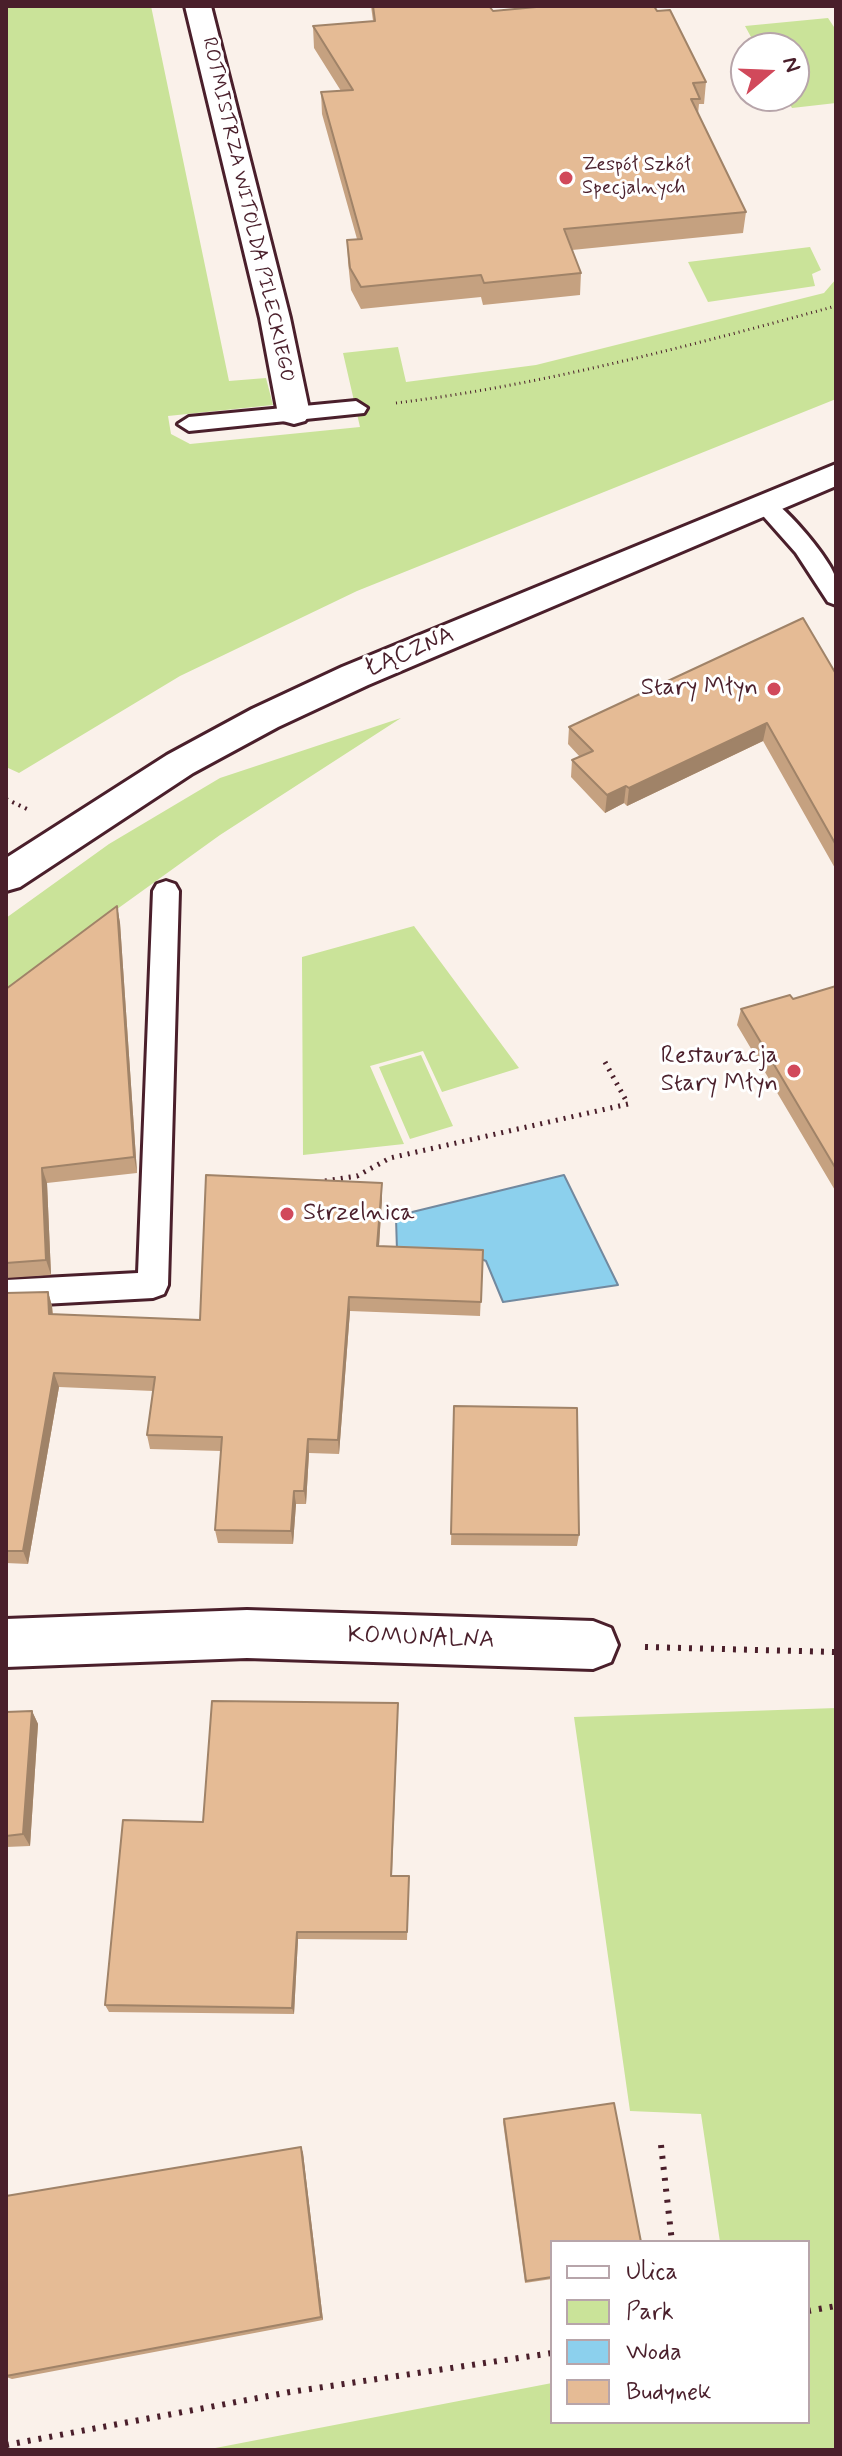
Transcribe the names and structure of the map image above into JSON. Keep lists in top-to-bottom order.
{
  "streets": {
    "street": ["ROTMISTRZA WITOLDA PILECKIEGO", "ŁĄCZNA", "KOMUNALNA"]
  },
  "places": [
    "Zespół Szkół Specjalnych",
    "Stary Młyn",
    "Restauracja Stary Młyn",
    "Strzelnica"
  ],
  "legend": [
    "Ulica",
    "Park",
    "Woda",
    "Budynek"
  ],
  "north": "right"
}
